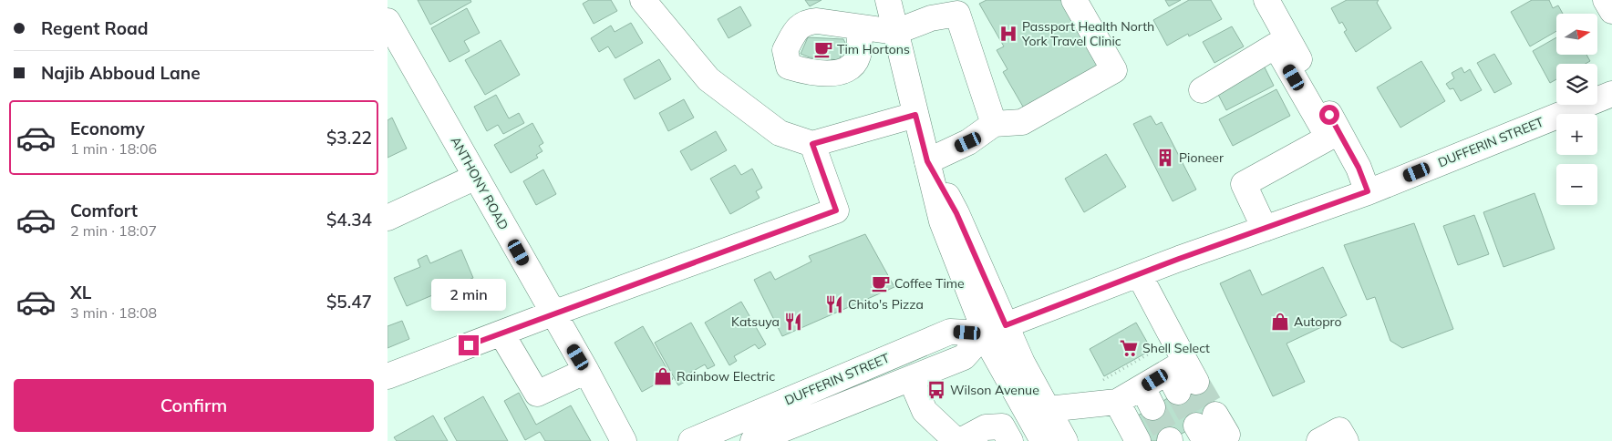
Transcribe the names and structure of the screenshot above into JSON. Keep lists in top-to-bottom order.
{
  "streets": {
    "street": ["DUFFERIN STREET", "ANTHONY ROAD"]
  },
  "places": {
    "hospital": ["Passport Health North York Travel Clinic"],
    "cafe": ["Tim Hortons", "Coffee Time"],
    "building": ["Pioneer"],
    "restaurant": ["Chito's Pizza", "Katsuya"],
    "shop": ["Autopro", "Rainbow Electric"],
    "supermarket": ["Shell Select"],
    "bus stop": ["Wilson Avenue"]
  },
  "north": "right",
  "page": {
    "banner": ["Regent Road", "Najib Abboud Lane"],
    "map_buttons": ["+", "−"],
    "list": [
      {
        "name": "Economy",
        "note": "1 min · 18:06",
        "value": "$3.22"
      },
      {
        "name": "Comfort",
        "note": "2 min · 18:07",
        "value": "$4.34"
      },
      {
        "name": "XL",
        "note": "3 min · 18:08",
        "value": "$5.47"
      }
    ],
    "bubble": "2 min",
    "buttons": "Confirm"
  }
}
